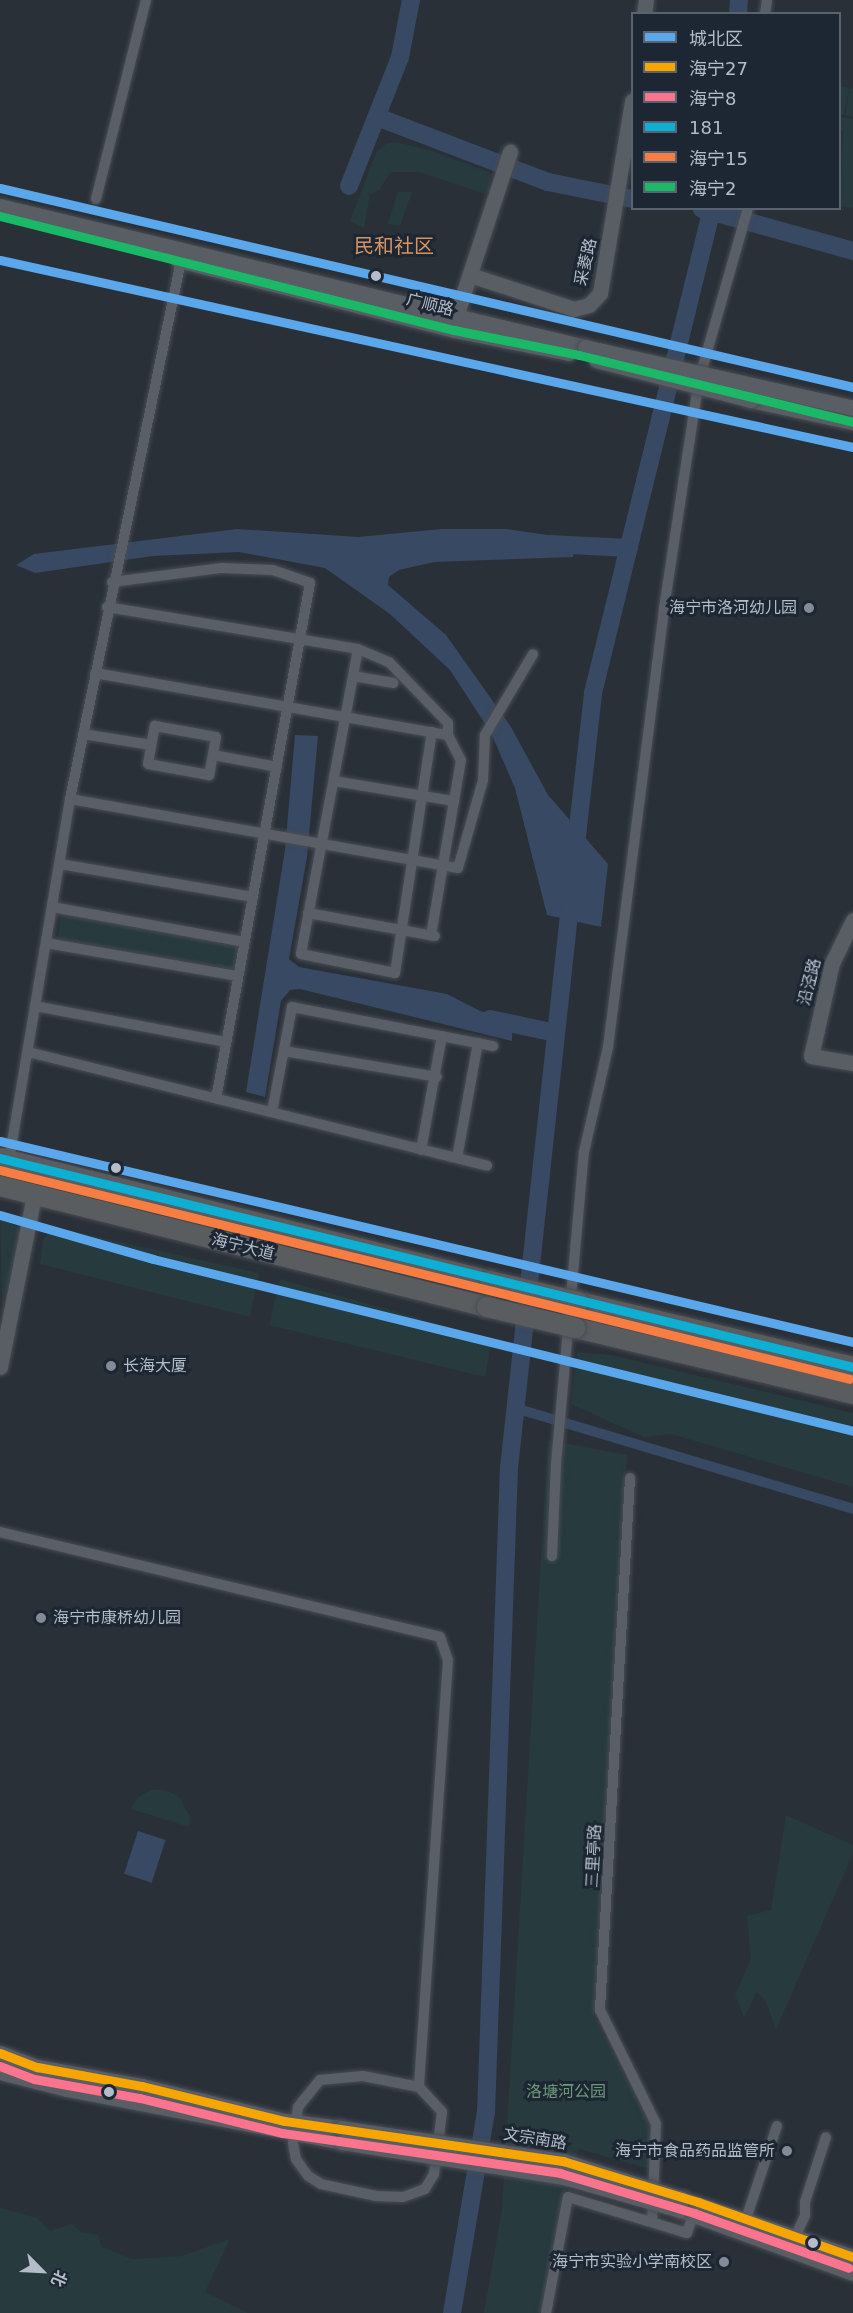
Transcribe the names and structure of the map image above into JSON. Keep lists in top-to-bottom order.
{
  "streets": {
    "highway": ["海宁大道"],
    "main road": [
      "采菱路",
      "广顺路",
      "沿泾路",
      "文宗南路"
    ],
    "street": ["三里亭路"]
  },
  "districts": ["民和社区"],
  "parks": ["洛塘河公园"],
  "places": [
    "海宁市洛河幼儿园",
    "长海大厦",
    "海宁市康桥幼儿园",
    "海宁市食品药品监管所",
    "海宁市实验小学南校区"
  ],
  "lines": [
    "transit line 城北区",
    "transit line 海宁2",
    "transit line 181",
    "transit line 海宁15",
    "transit line 海宁27",
    "transit line 海宁8"
  ],
  "legend": [
    "城北区",
    "海宁27",
    "海宁8",
    "181",
    "海宁15",
    "海宁2"
  ],
  "north": "bottom right"
}
